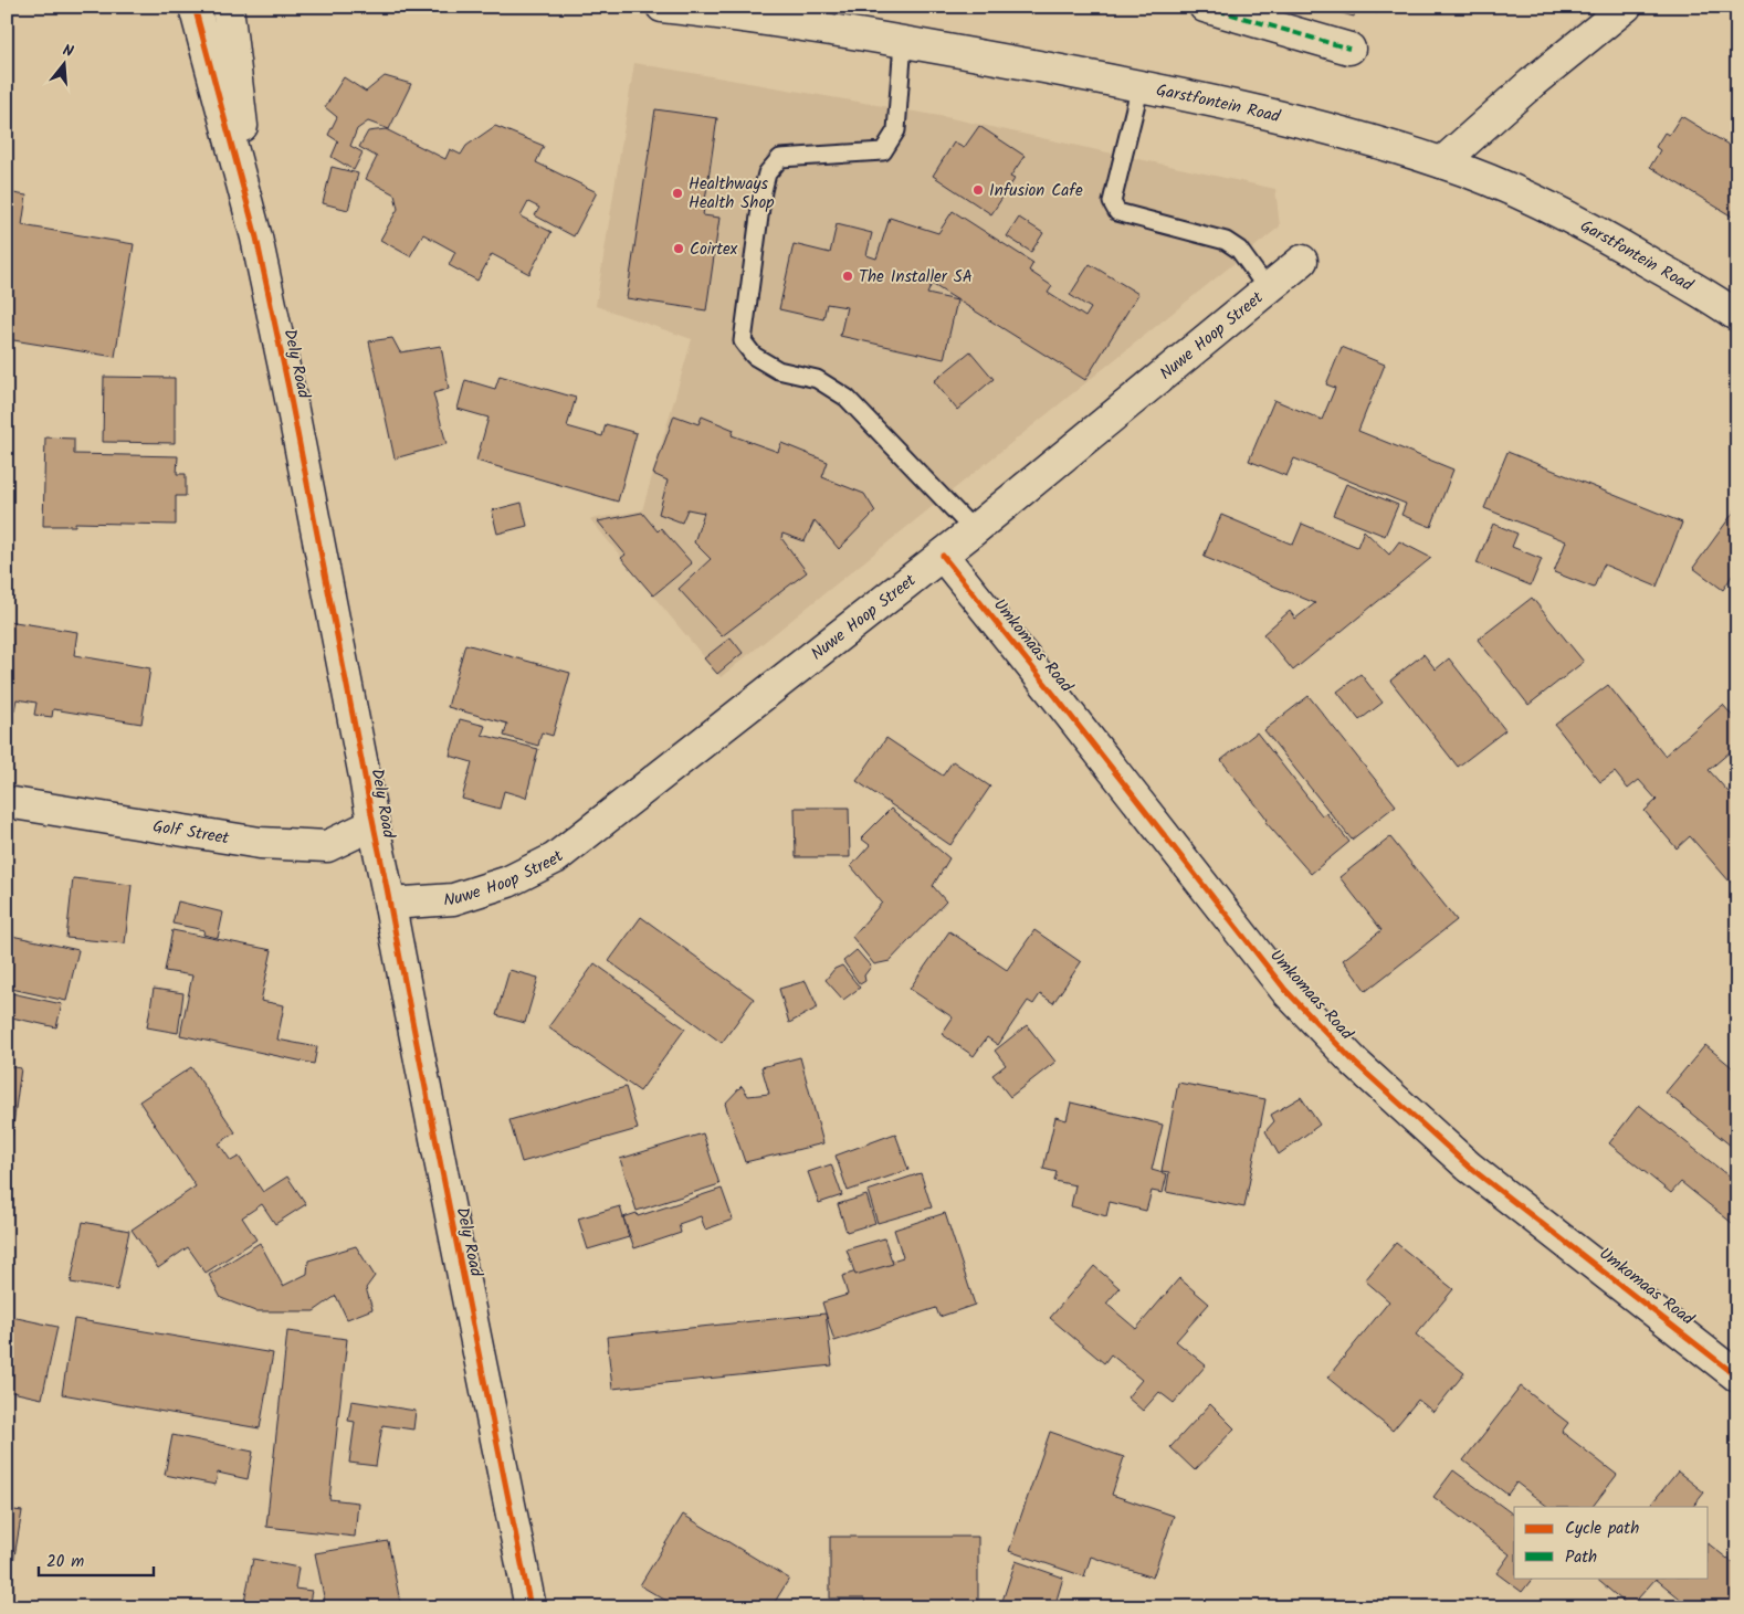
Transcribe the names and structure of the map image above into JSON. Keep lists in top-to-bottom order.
{
  "streets": {
    "street": [
      "Garstfontein Road",
      "Nuwe Hoop Street",
      "Dely Road",
      "Umkomaas Road",
      "Golf Street"
    ]
  },
  "crossings": [
    ["Nuwe Hoop Street", "Dely Road"],
    ["Nuwe Hoop Street", "Umkomaas Road"],
    ["Dely Road", "Golf Street"]
  ],
  "places": [
    "Infusion Cafe",
    "Healthways Health Shop",
    "Coirtex",
    "The Installer SA"
  ],
  "legend": ["Cycle path", "Path"],
  "scale_bar": "20 m",
  "north": "top"
}
